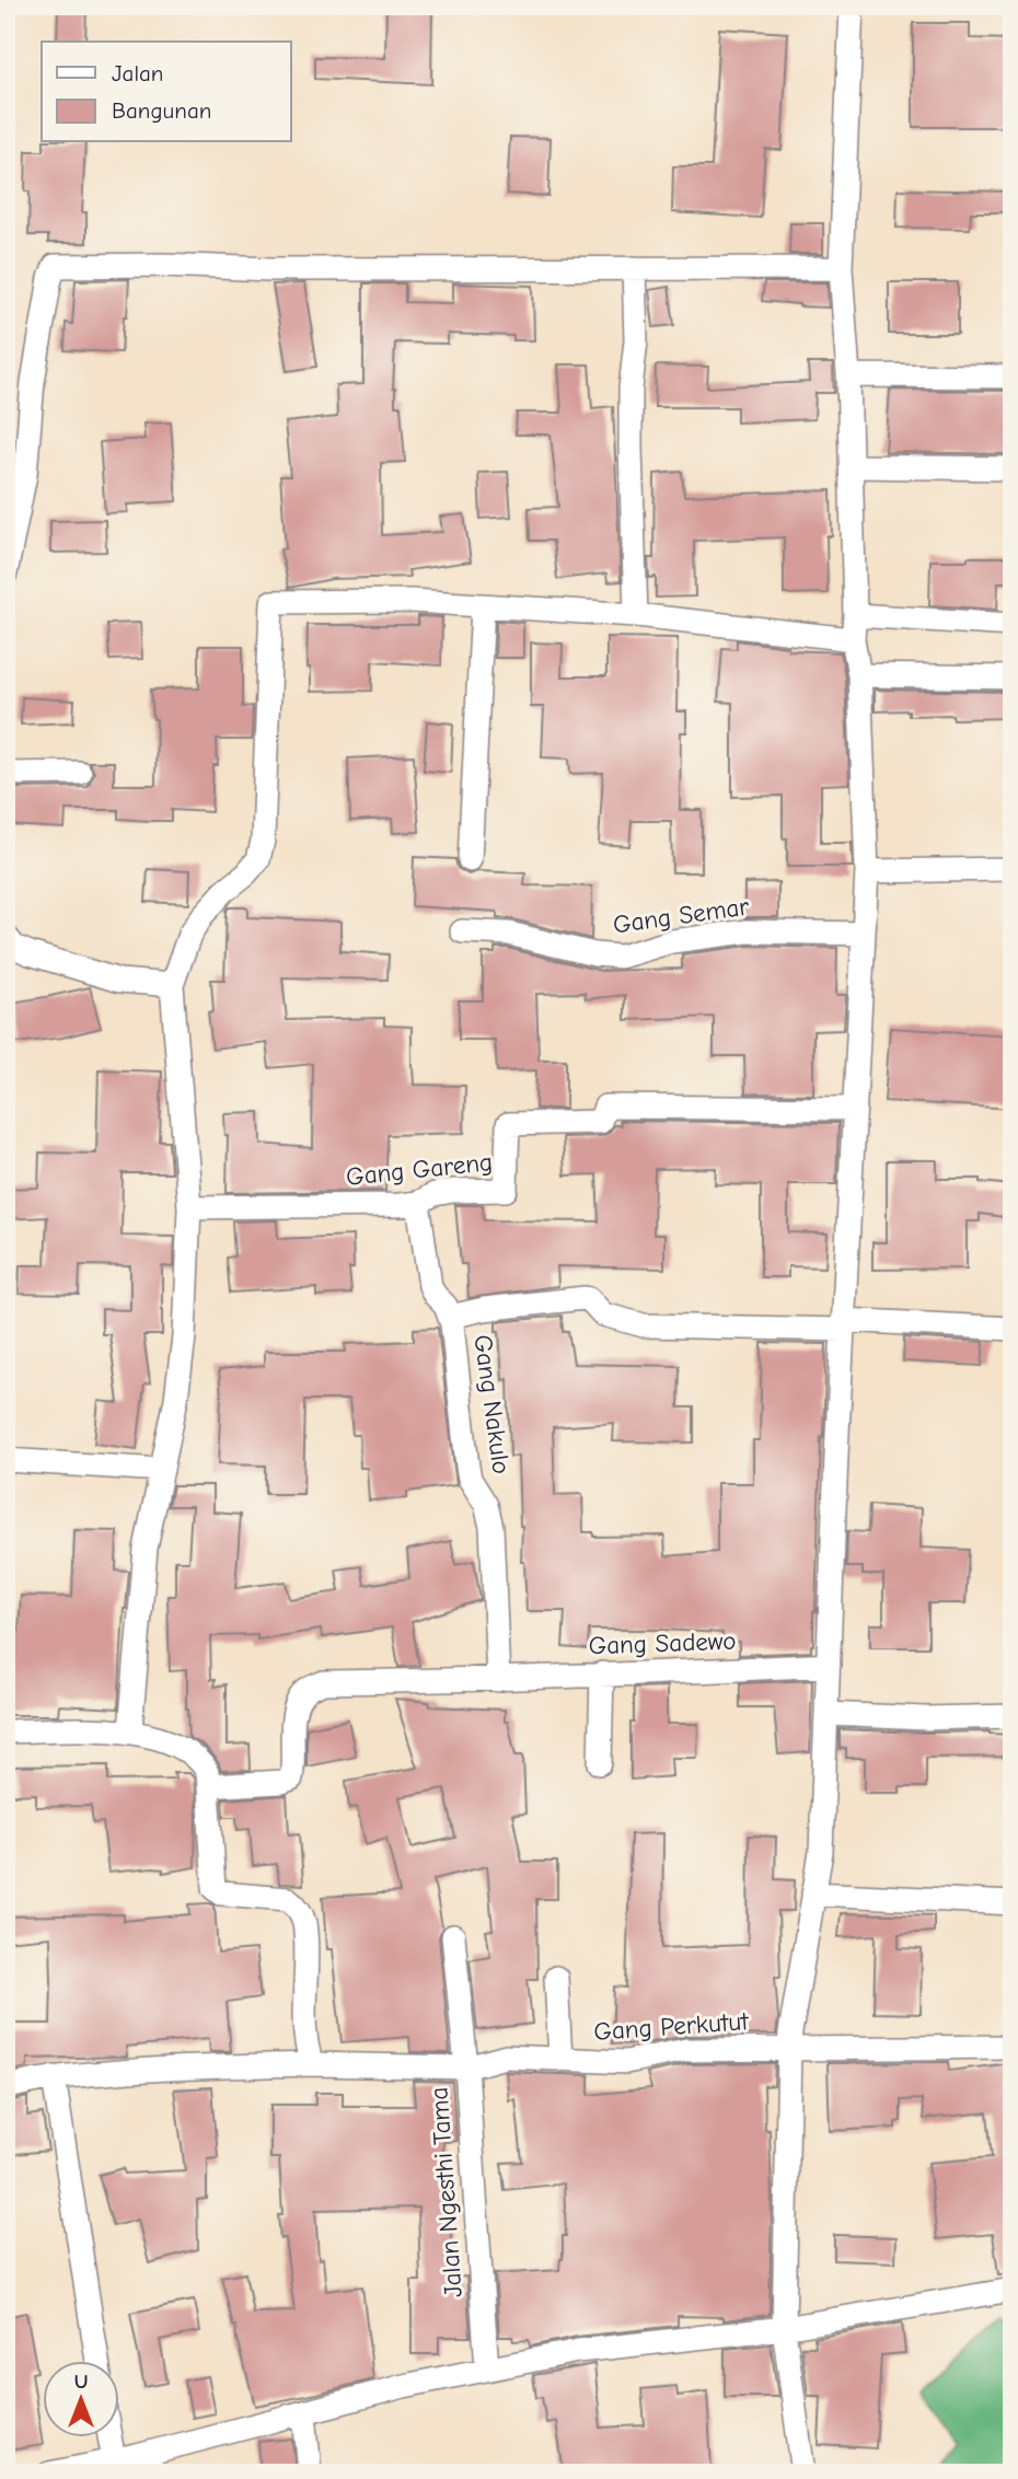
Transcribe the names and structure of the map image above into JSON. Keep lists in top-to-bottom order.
{
  "streets": {
    "street": [
      "Gang Semar",
      "Gang Gareng",
      "Gang Nakulo",
      "Gang Sadewo",
      "Gang Perkutut",
      "Jalan Ngesthi Tama"
    ]
  },
  "crossings": [
    ["Gang Nakulo", "Gang Sadewo"],
    ["Gang Perkutut", "Jalan Ngesthi Tama"]
  ],
  "legend": ["Jalan", "Bangunan"],
  "north": "top"
}
